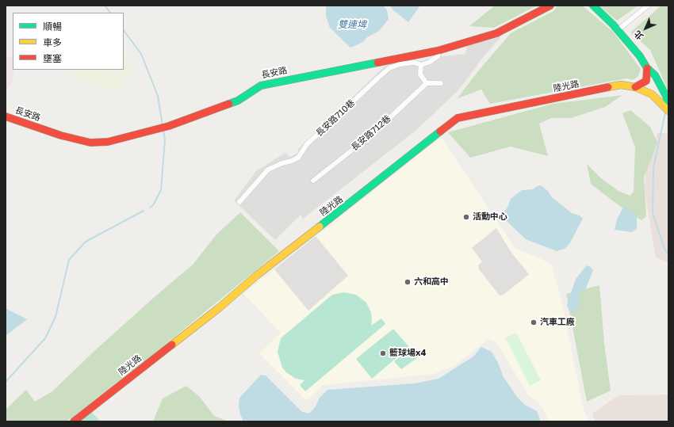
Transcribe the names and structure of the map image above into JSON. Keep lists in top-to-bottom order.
{
  "streets": {
    "street": [
      "長安路",
      "陸光路",
      "長安路710巷",
      "長安路712巷"
    ]
  },
  "water": ["雙連埤"],
  "places": [
    "活動中心",
    "六和高中",
    "汽車工廠",
    "籃球場x4"
  ],
  "legend": ["順暢", "車多", "壅塞"],
  "north": "bottom left"
}
